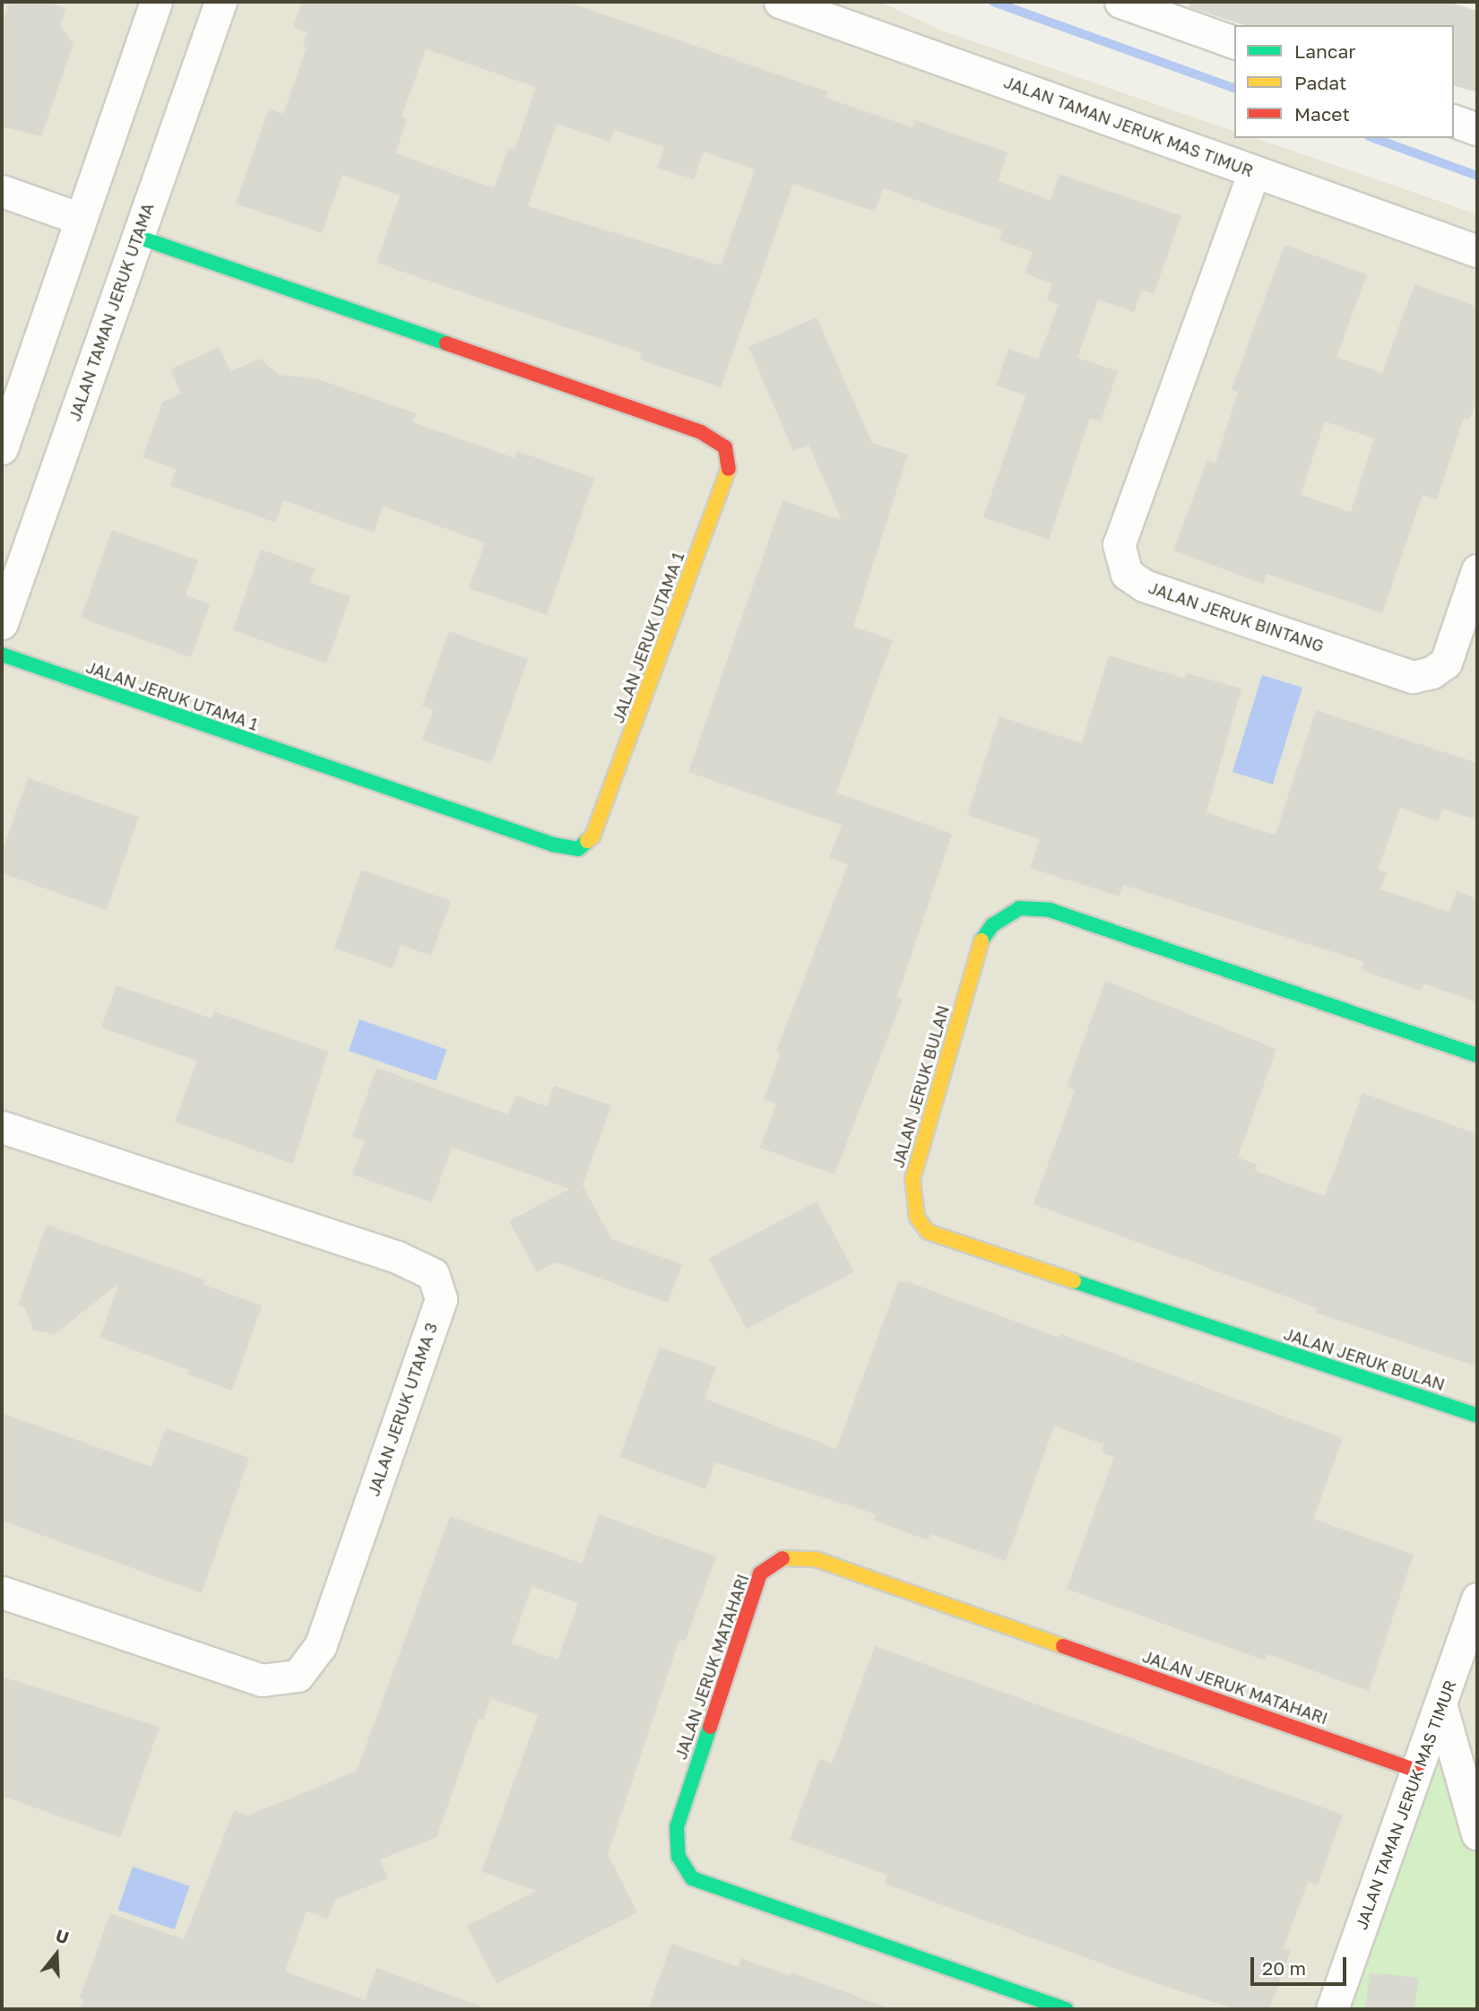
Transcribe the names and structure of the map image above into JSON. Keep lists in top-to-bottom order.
{
  "streets": {
    "street": [
      "JALAN TAMAN JERUK MAS TIMUR",
      "JALAN TAMAN JERUK UTAMA",
      "JALAN JERUK BINTANG",
      "JALAN JERUK UTAMA 1",
      "JALAN JERUK BULAN",
      "JALAN JERUK UTAMA 3",
      "JALAN JERUK MATAHARI"
    ]
  },
  "crossings": [
    ["JALAN TAMAN JERUK MAS TIMUR", "JALAN JERUK BINTANG"],
    ["JALAN TAMAN JERUK MAS TIMUR", "JALAN JERUK MATAHARI"],
    ["JALAN TAMAN JERUK UTAMA", "JALAN JERUK UTAMA 1"]
  ],
  "legend": ["Lancar", "Padat", "Macet"],
  "scale_bar": "20 m",
  "north": "top"
}
